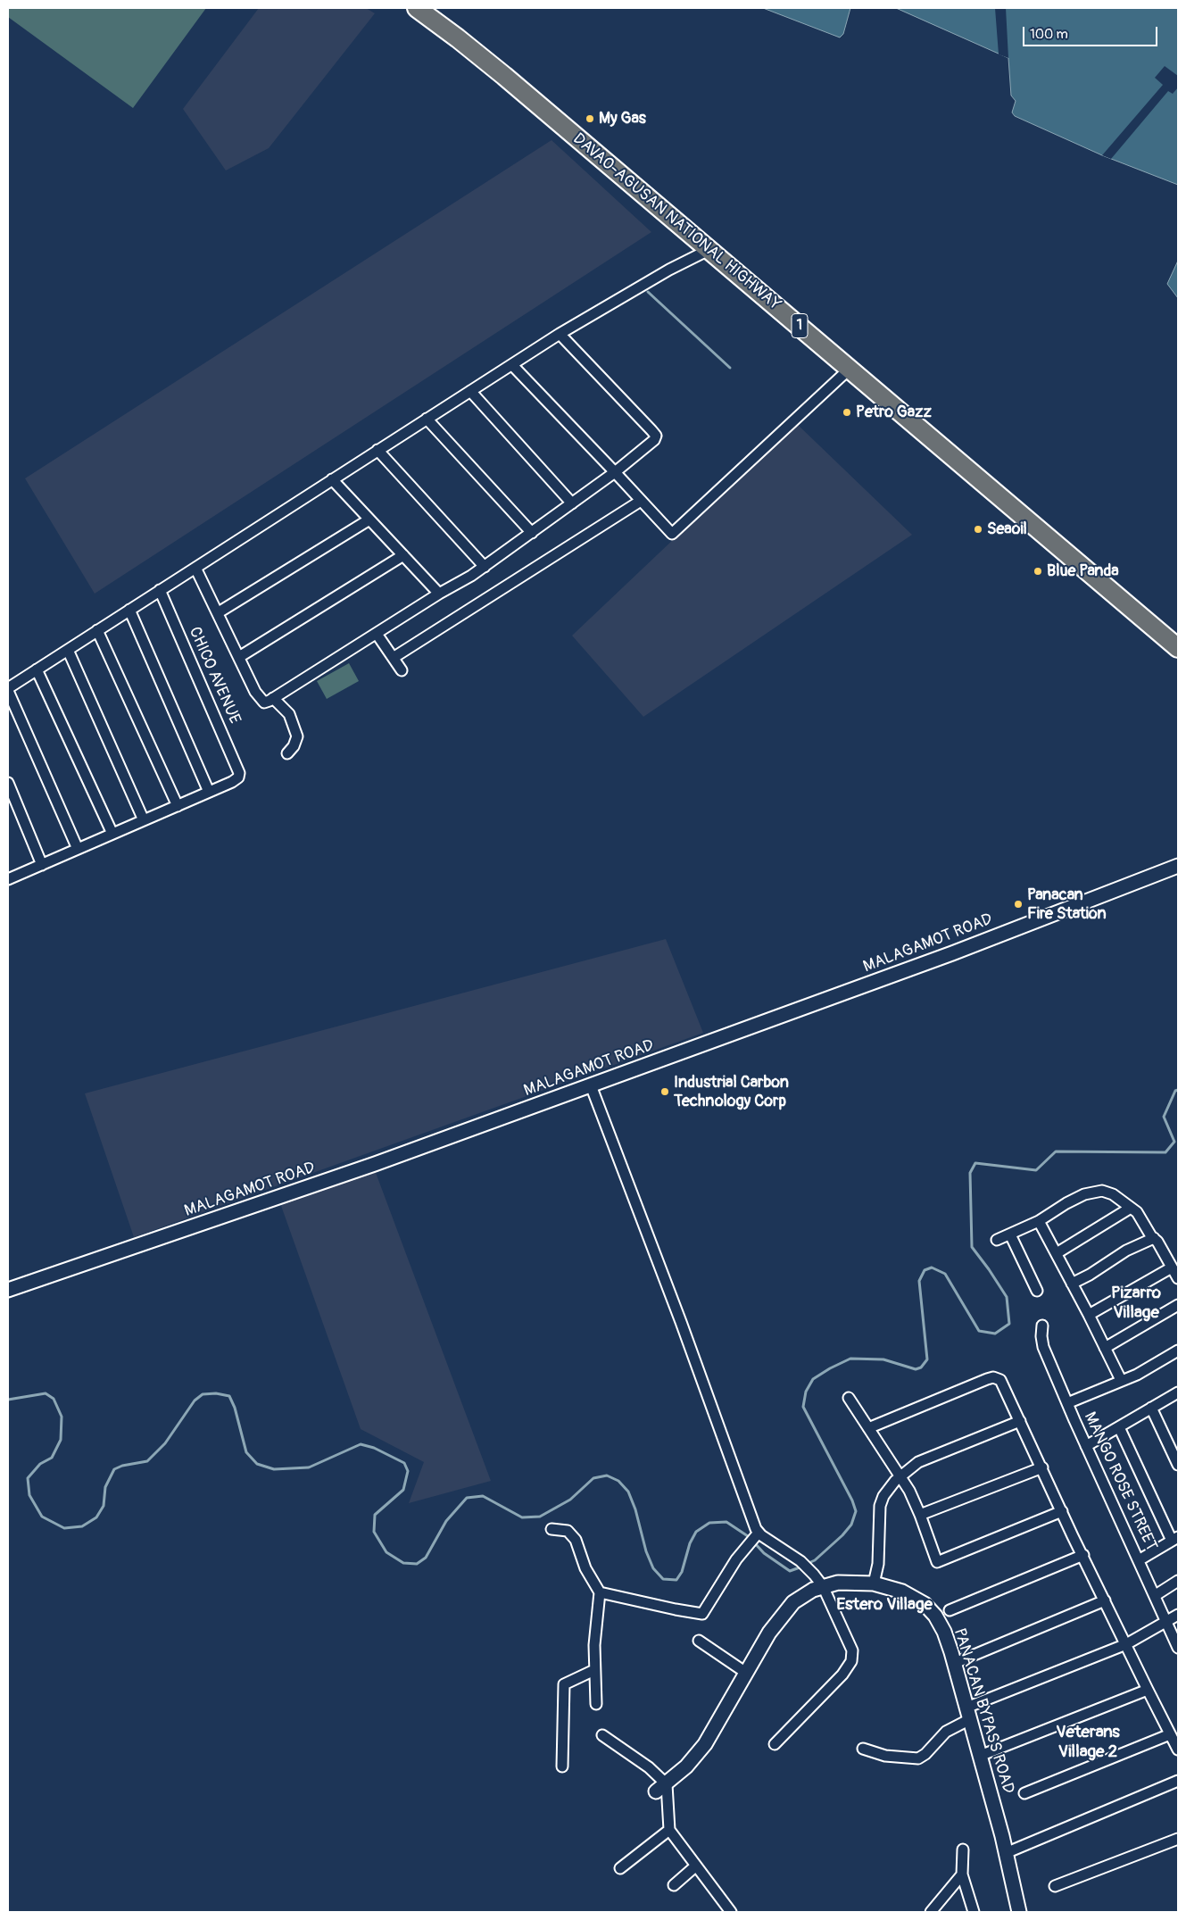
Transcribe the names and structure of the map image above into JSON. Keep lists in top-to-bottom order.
{
  "streets": {
    "highway": ["DAVAO-AGUSAN NATIONAL HIGHWAY", "1"],
    "street": [
      "CHICO AVENUE",
      "MALAGAMOT ROAD",
      "MANGO ROSE STREET",
      "PANACAN BYPASS ROAD"
    ]
  },
  "districts": ["Pizarro Village", "Estero Village", "Veterans Village 2"],
  "places": [
    "My Gas",
    "Petro Gazz",
    "Seaoil",
    "Blue Panda",
    "Panacan Fire Station",
    "Industrial Carbon Technology Corp"
  ],
  "scale_bar": "100 m"
}
